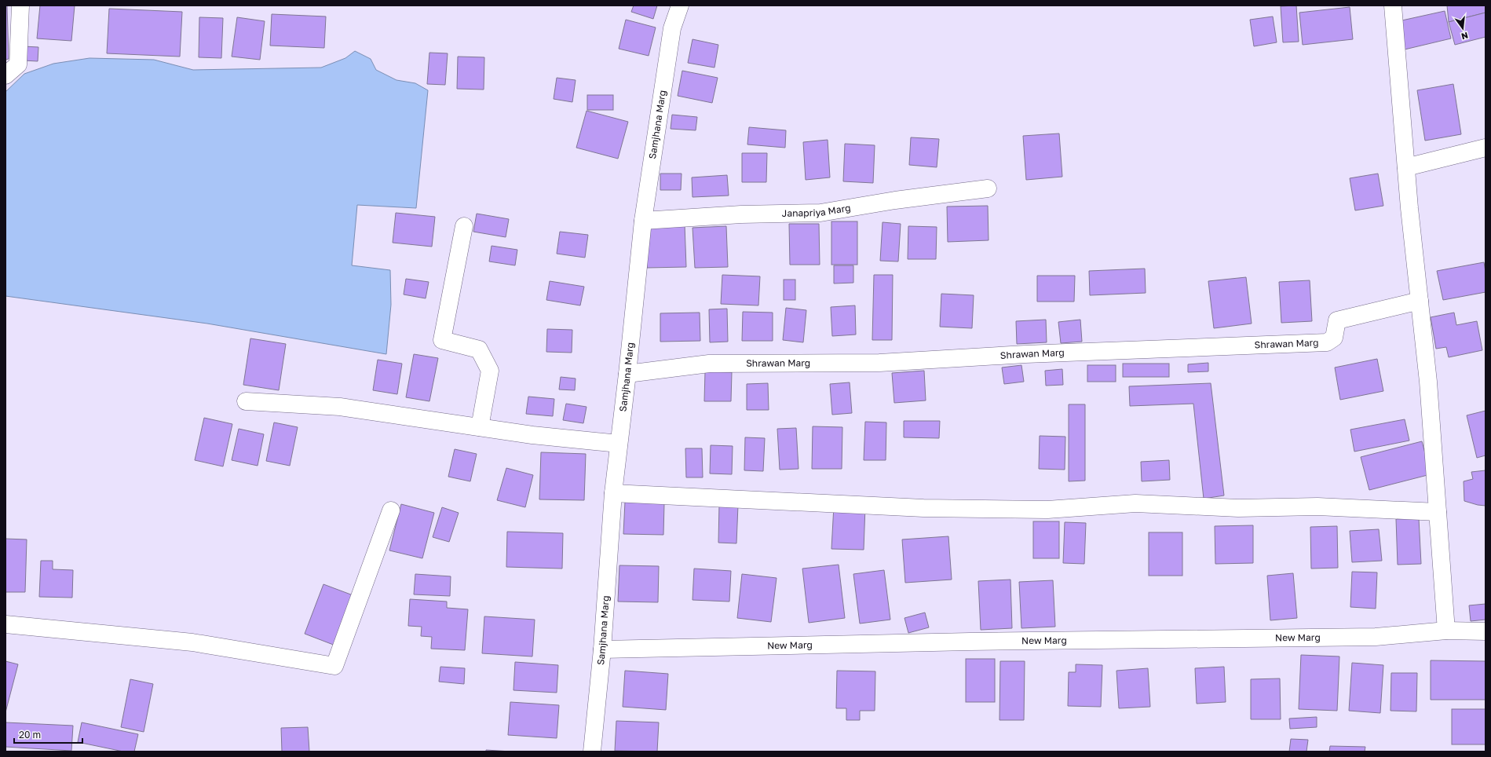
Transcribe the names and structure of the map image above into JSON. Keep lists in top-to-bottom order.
{
  "streets": {
    "street": [
      "Samjhana Marg",
      "Janapriya Marg",
      "Shrawan Marg",
      "New Marg"
    ]
  },
  "crossings": [
    ["Samjhana Marg", "Janapriya Marg"],
    ["Samjhana Marg", "Shrawan Marg"],
    ["Samjhana Marg", "New Marg"]
  ],
  "scale_bar": "20 m",
  "north": "bottom"
}
